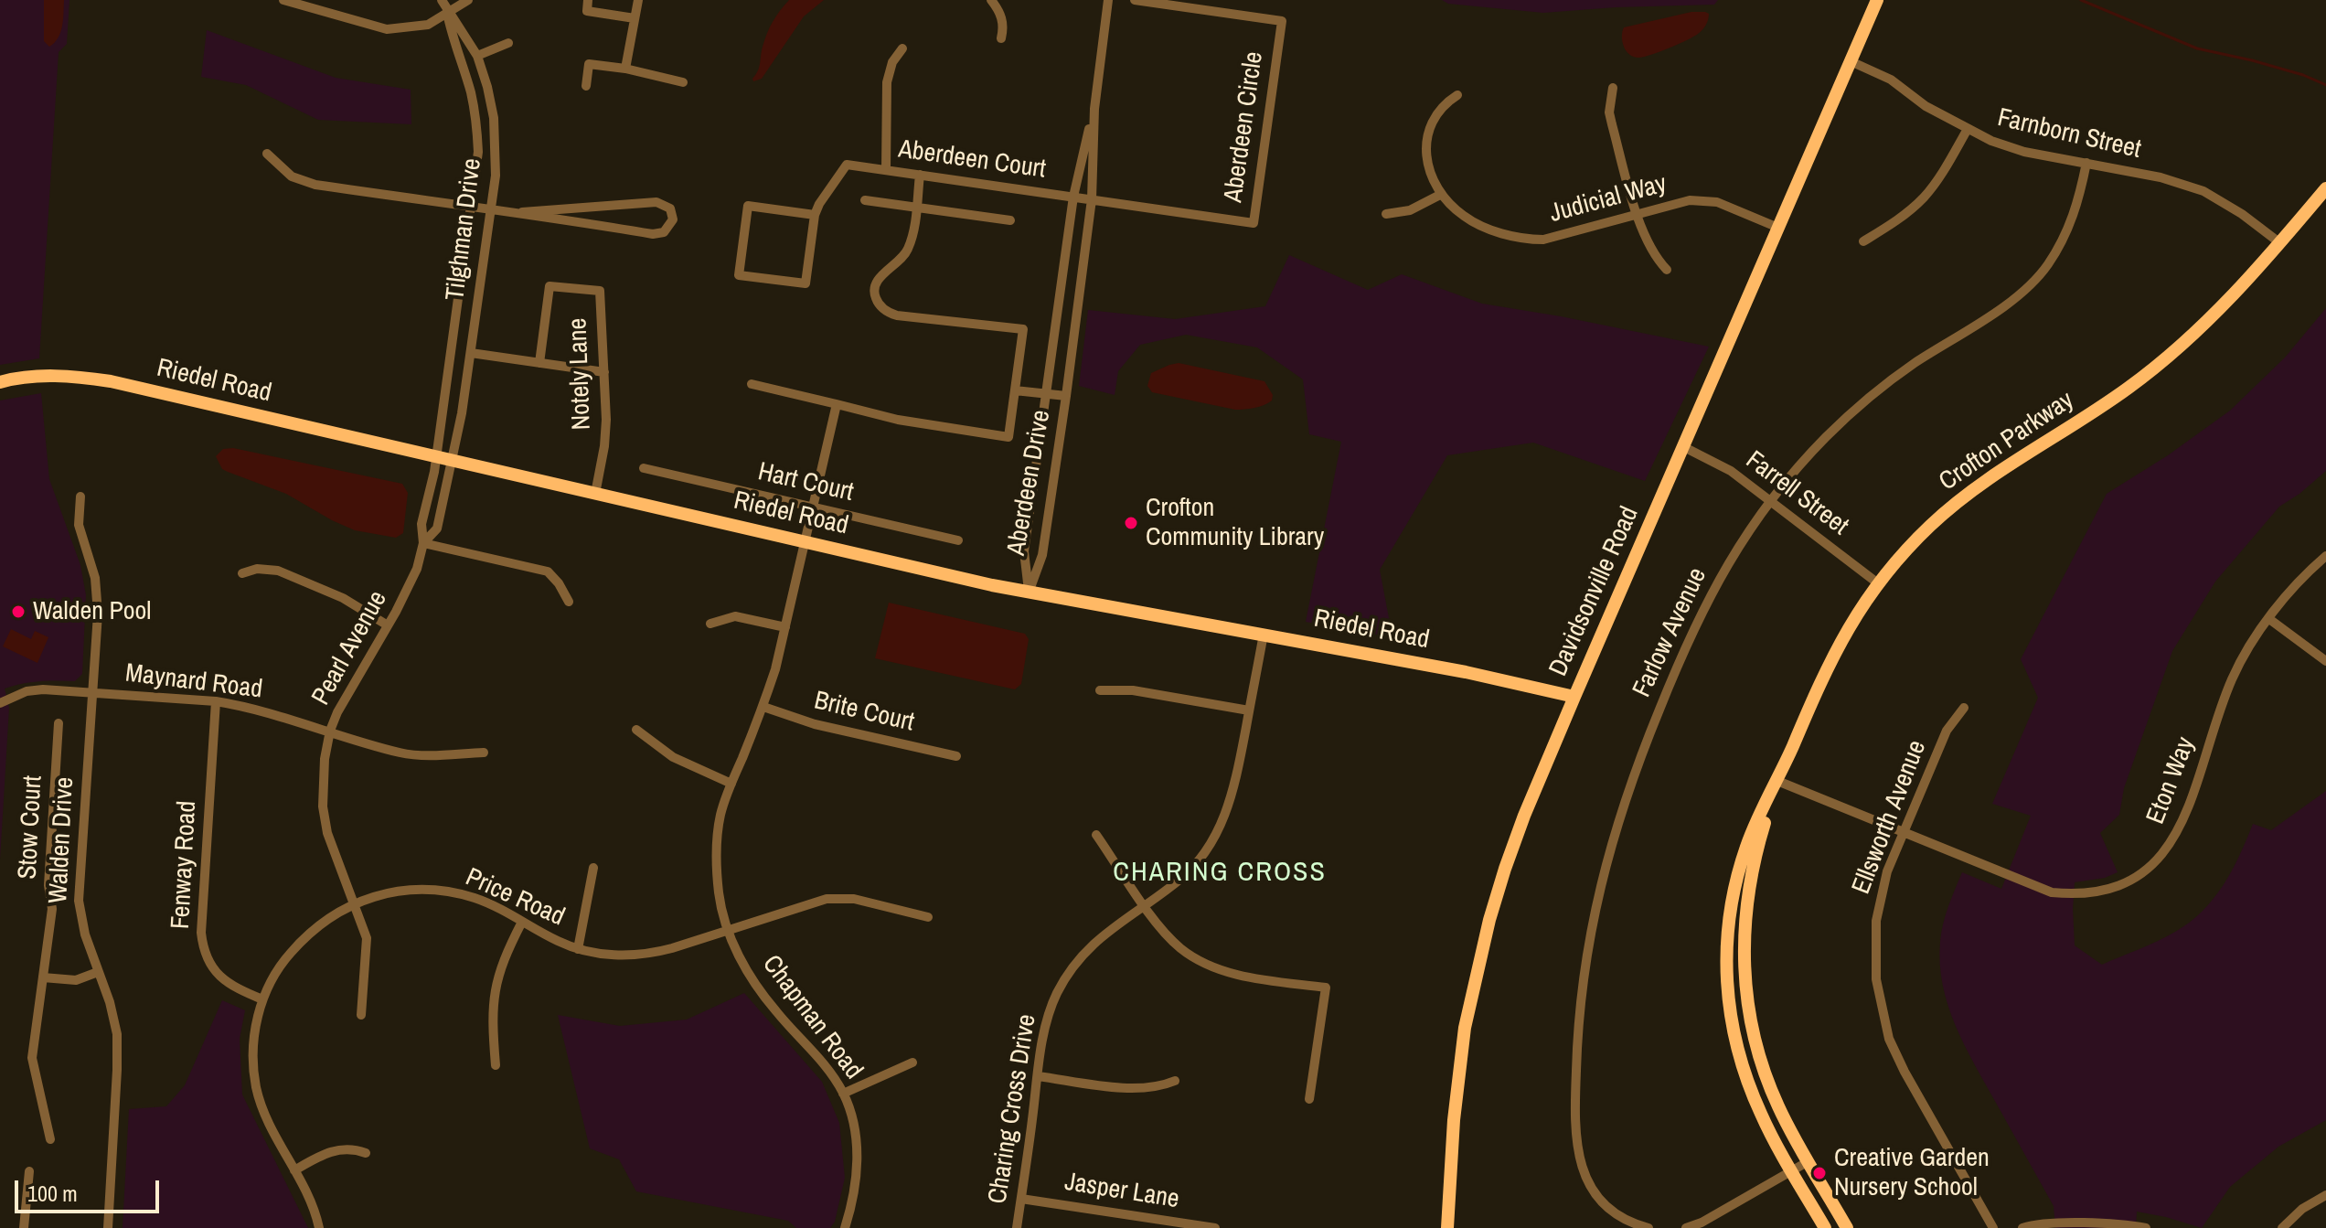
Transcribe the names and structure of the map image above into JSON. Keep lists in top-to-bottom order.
{
  "streets": {
    "street": [
      "Aberdeen Circle",
      "Farnborn Street",
      "Aberdeen Court",
      "Judicial Way",
      "Tilghman Drive",
      "Notely Lane",
      "Riedel Road",
      "Crofton Parkway",
      "Hart Court",
      "Aberdeen Drive",
      "Farrell Street",
      "Davidsonville Road",
      "Farlow Avenue",
      "Pearl Avenue",
      "Maynard Road",
      "Brite Court",
      "Eton Way",
      "Ellsworth Avenue",
      "Stow Court",
      "Walden Drive",
      "Fenway Road",
      "Price Road",
      "Chapman Road",
      "Charing Cross Drive",
      "Jasper Lane"
    ]
  },
  "crossings": [
    ["Aberdeen Circle", "Aberdeen Court"],
    ["Aberdeen Circle", "Aberdeen Drive"],
    ["Farnborn Street", "Crofton Parkway"],
    ["Farnborn Street", "Davidsonville Road"],
    ["Farnborn Street", "Farlow Avenue"],
    ["Aberdeen Court", "Aberdeen Drive"],
    ["Judicial Way", "Davidsonville Road"],
    ["Tilghman Drive", "Riedel Road"],
    ["Tilghman Drive", "Pearl Avenue"],
    ["Notely Lane", "Riedel Road"],
    ["Riedel Road", "Aberdeen Drive"],
    ["Riedel Road", "Davidsonville Road"],
    ["Riedel Road", "Pearl Avenue"],
    ["Riedel Road", "Chapman Road"],
    ["Riedel Road", "Charing Cross Drive"],
    ["Crofton Parkway", "Farrell Street"],
    ["Crofton Parkway", "Eton Way"],
    ["Hart Court", "Chapman Road"],
    ["Farrell Street", "Davidsonville Road"],
    ["Farrell Street", "Farlow Avenue"],
    ["Pearl Avenue", "Maynard Road"],
    ["Pearl Avenue", "Price Road"],
    ["Maynard Road", "Walden Drive"],
    ["Maynard Road", "Fenway Road"],
    ["Brite Court", "Chapman Road"],
    ["Eton Way", "Ellsworth Avenue"],
    ["Fenway Road", "Price Road"],
    ["Price Road", "Chapman Road"],
    ["Charing Cross Drive", "Jasper Lane"]
  ],
  "districts": ["CHARING CROSS"],
  "places": ["Crofton Community Library", "Walden Pool", "Creative Garden Nursery School"],
  "scale_bar": "100 m"
}
